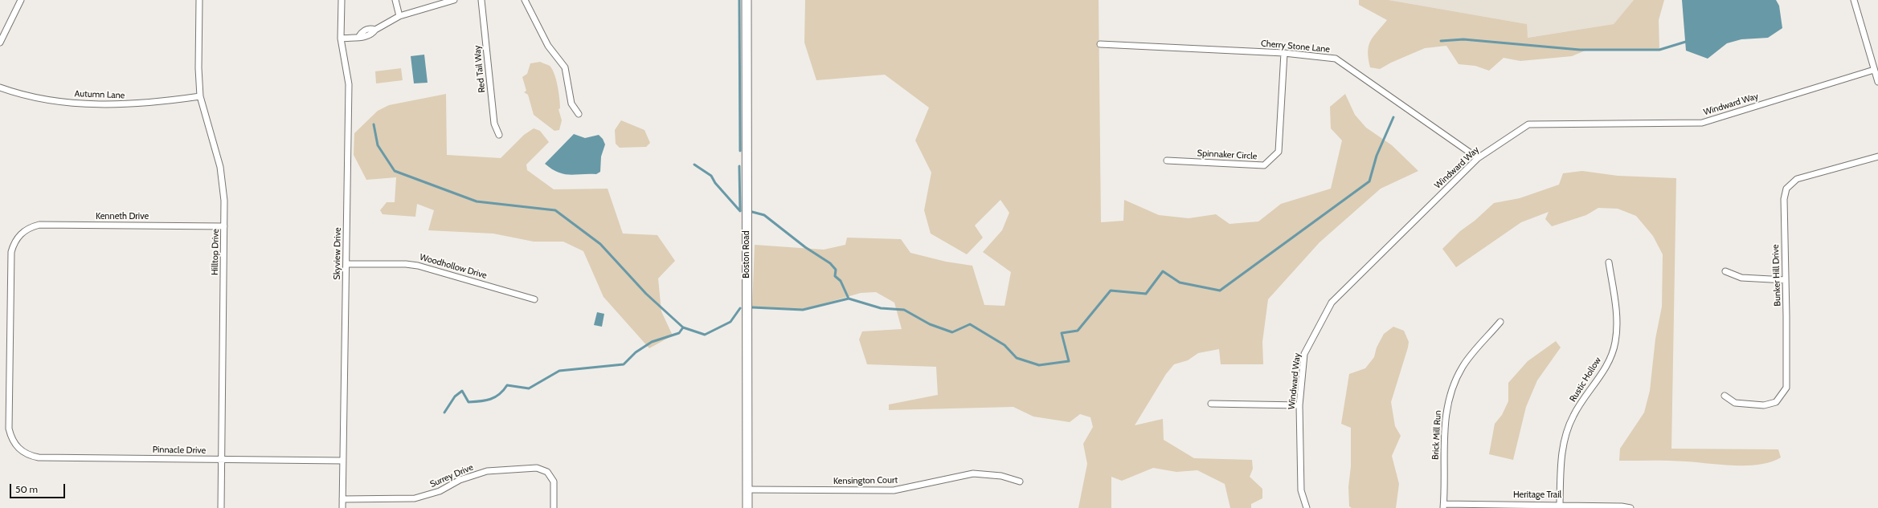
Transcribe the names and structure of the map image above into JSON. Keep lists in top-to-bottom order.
{
  "streets": {
    "street": [
      "Cherry Stone Lane",
      "Red Tail Way",
      "Autumn Lane",
      "Windward Way",
      "Spinnaker Circle",
      "Kenneth Drive",
      "Hilltop Drive",
      "Skyview Drive",
      "Boston Road",
      "Woodhollow Drive",
      "Bunker Hill Drive",
      "Rustic Hollow",
      "Brick Mill Run",
      "Pinnacle Drive",
      "Surrey Drive",
      "Kensington Court",
      "Heritage Trail"
    ]
  },
  "crossings": [
    ["Cherry Stone Lane", "Windward Way"],
    ["Cherry Stone Lane", "Spinnaker Circle"],
    ["Autumn Lane", "Hilltop Drive"],
    ["Kenneth Drive", "Hilltop Drive"],
    ["Kenneth Drive", "Pinnacle Drive"],
    ["Hilltop Drive", "Pinnacle Drive"],
    ["Skyview Drive", "Woodhollow Drive"],
    ["Skyview Drive", "Pinnacle Drive"],
    ["Skyview Drive", "Surrey Drive"],
    ["Boston Road", "Kensington Court"],
    ["Rustic Hollow", "Heritage Trail"],
    ["Brick Mill Run", "Heritage Trail"]
  ],
  "scale_bar": "50 m"
}
